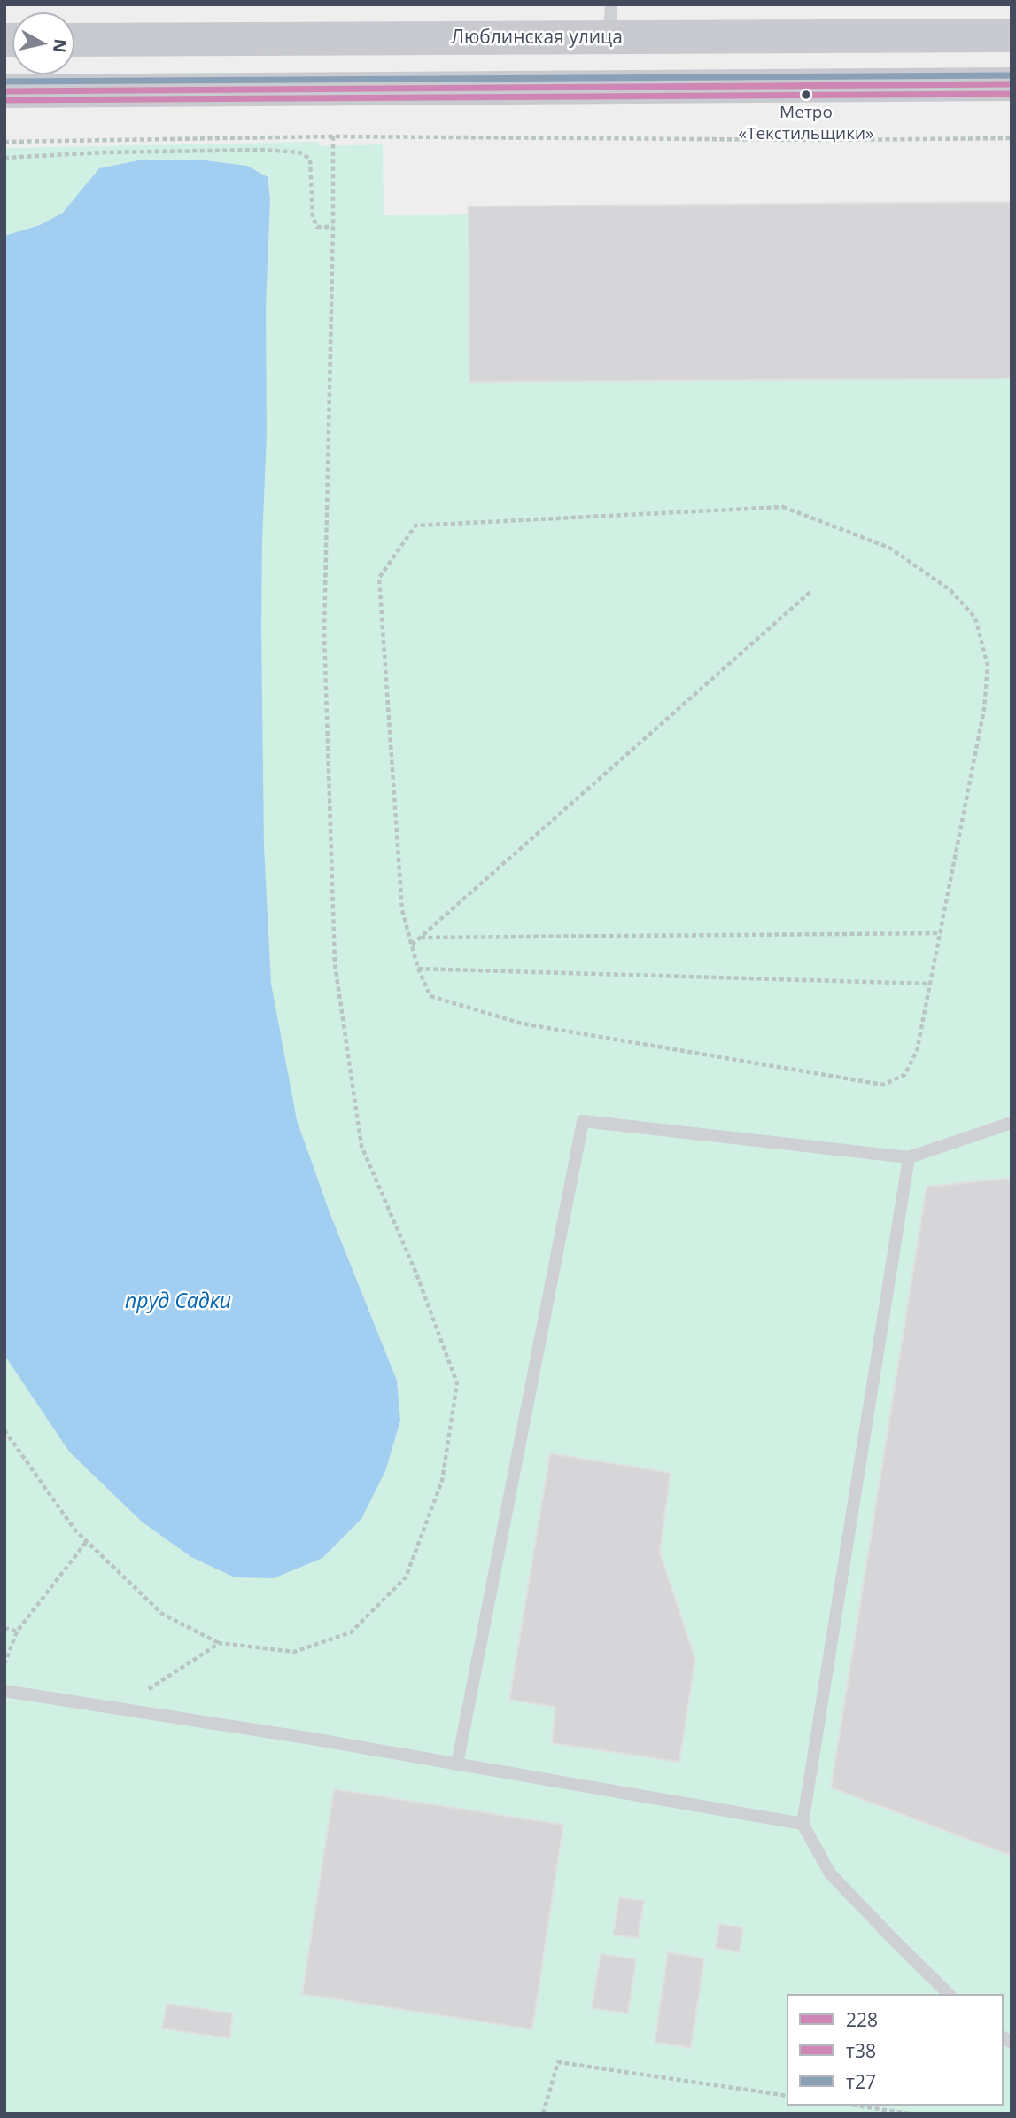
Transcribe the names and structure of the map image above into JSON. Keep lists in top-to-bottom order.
{
  "streets": {
    "main road": ["Люблинская улица"]
  },
  "water": ["пруд Садки"],
  "places": ["Метро «Текстильщики»"],
  "lines": ["transit line т27", "transit line 228", "transit line т38"],
  "legend": ["228", "т38", "т27"],
  "north": "right"
}
